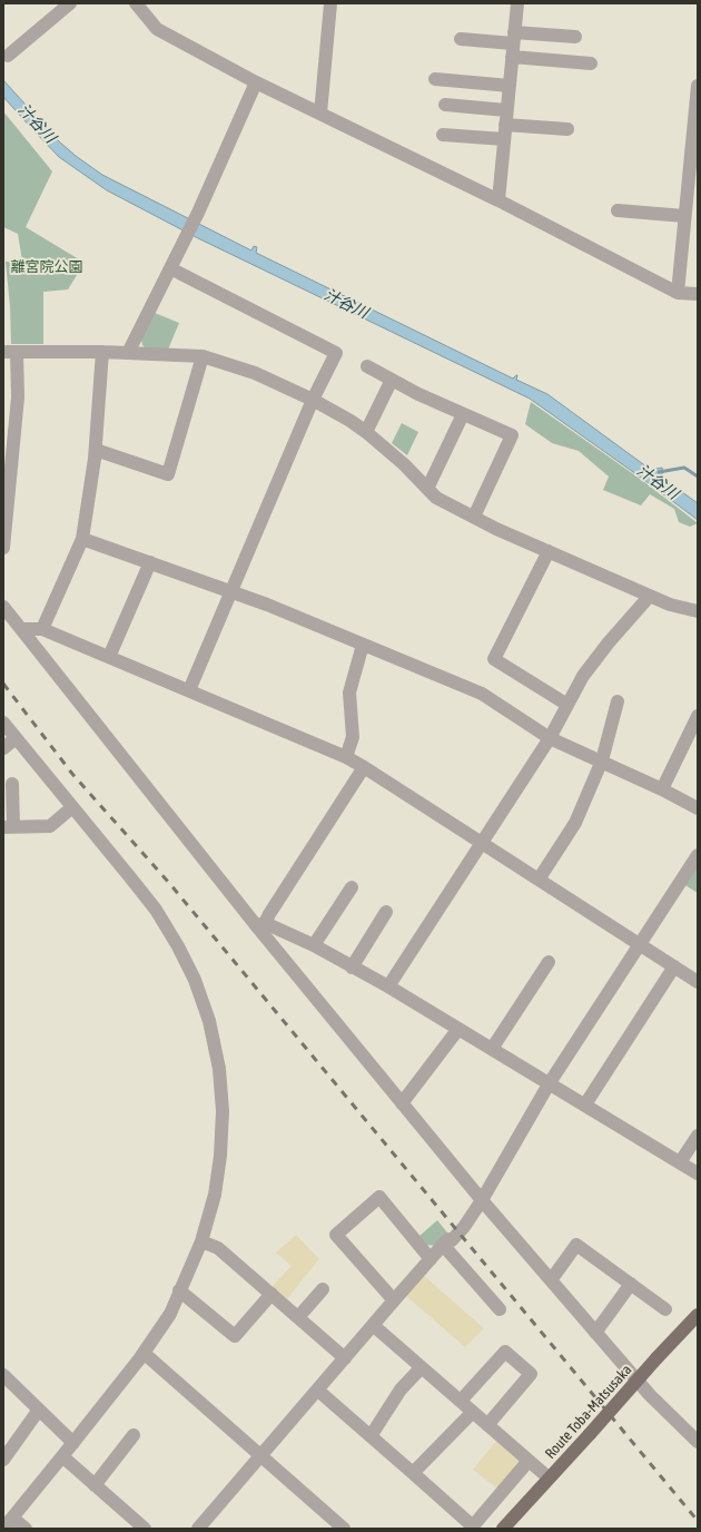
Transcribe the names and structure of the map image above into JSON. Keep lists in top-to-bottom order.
{
  "streets": {
    "main road": ["Route Toba-Matsusaka"]
  },
  "water": ["汁谷川"],
  "parks": ["離宮院公園"]
}
